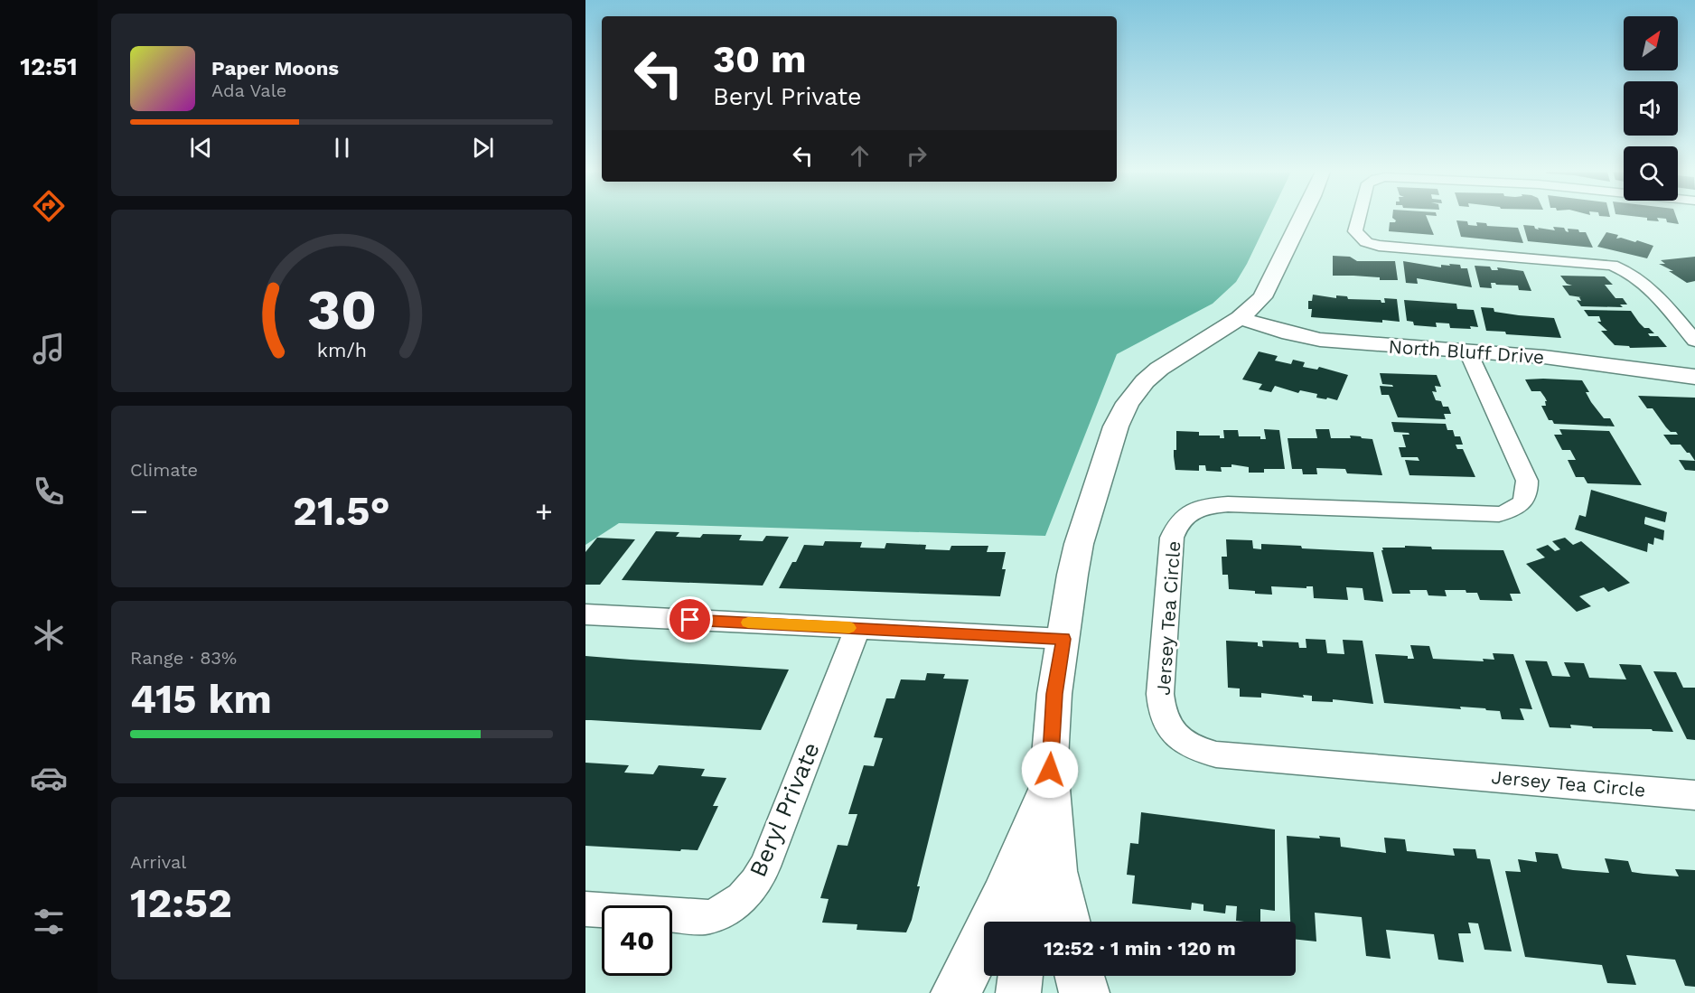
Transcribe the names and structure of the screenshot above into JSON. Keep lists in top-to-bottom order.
{
  "streets": {
    "street": ["North Bluff Drive", "Jersey Tea Circle", "Beryl Private"]
  },
  "crossings": [
    ["North Bluff Drive", "Jersey Tea Circle"]
  ],
  "north": "top right",
  "page": {
    "tabs": "12:51",
    "turn": ["30 m", "Beryl Private"],
    "song": ["Paper Moons", "Ada Vale"],
    "tile": [
      "Climate",
      ["Range · 83%", "415 km"],
      ["Arrival", "12:52"]
    ],
    "heat": ["−", "21.5°", "+"],
    "limit": "40",
    "trip": "12:52 · 1 min · 120 m",
    "gauge": ["30", "km/h"]
  }
}
